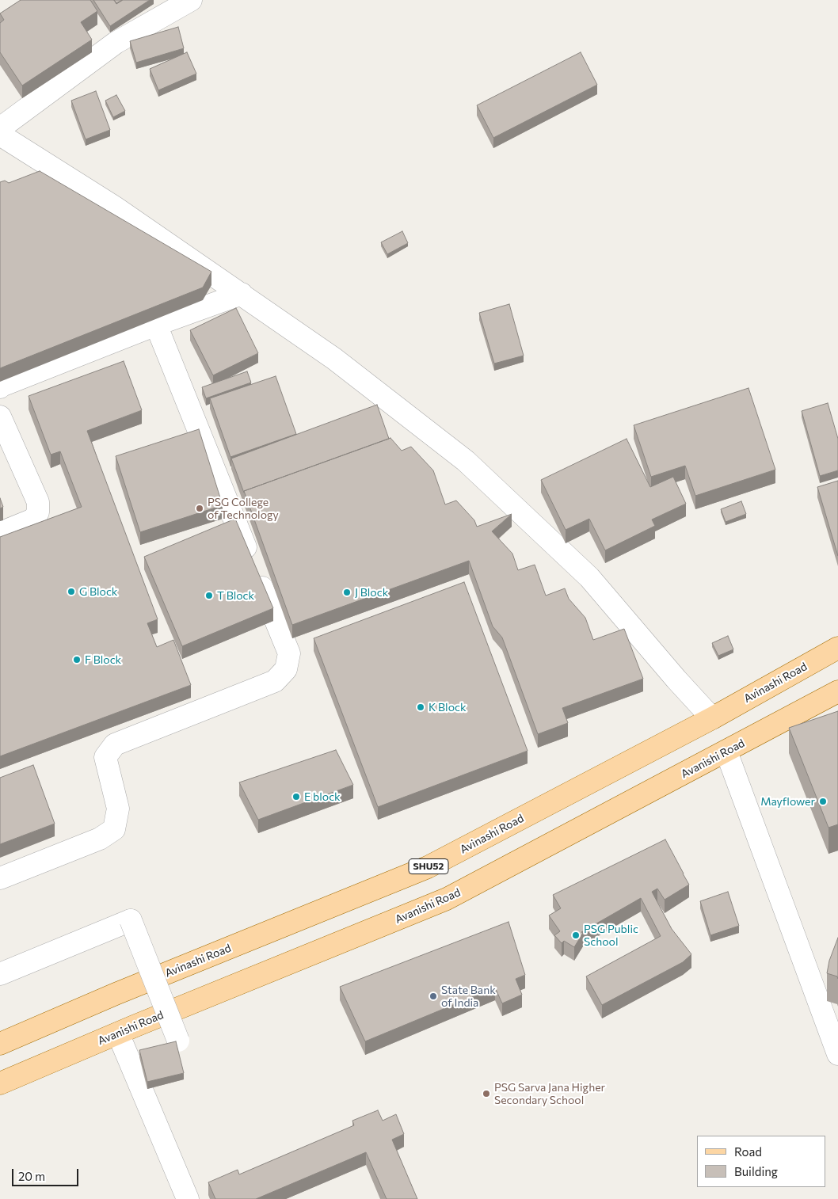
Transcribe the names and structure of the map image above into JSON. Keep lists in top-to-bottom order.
{
  "streets": {
    "main road": ["Avinashi Road", "Avanishi Road", "SHU52"]
  },
  "places": [
    "PSG College of Technology",
    "G Block",
    "J Block",
    "T Block",
    "F Block",
    "K Block",
    "E block",
    "Mayflower",
    "PSG Public School",
    "State Bank of India",
    "PSG Sarva Jana Higher Secondary School"
  ],
  "legend": ["Road", "Building"],
  "scale_bar": "20 m"
}
